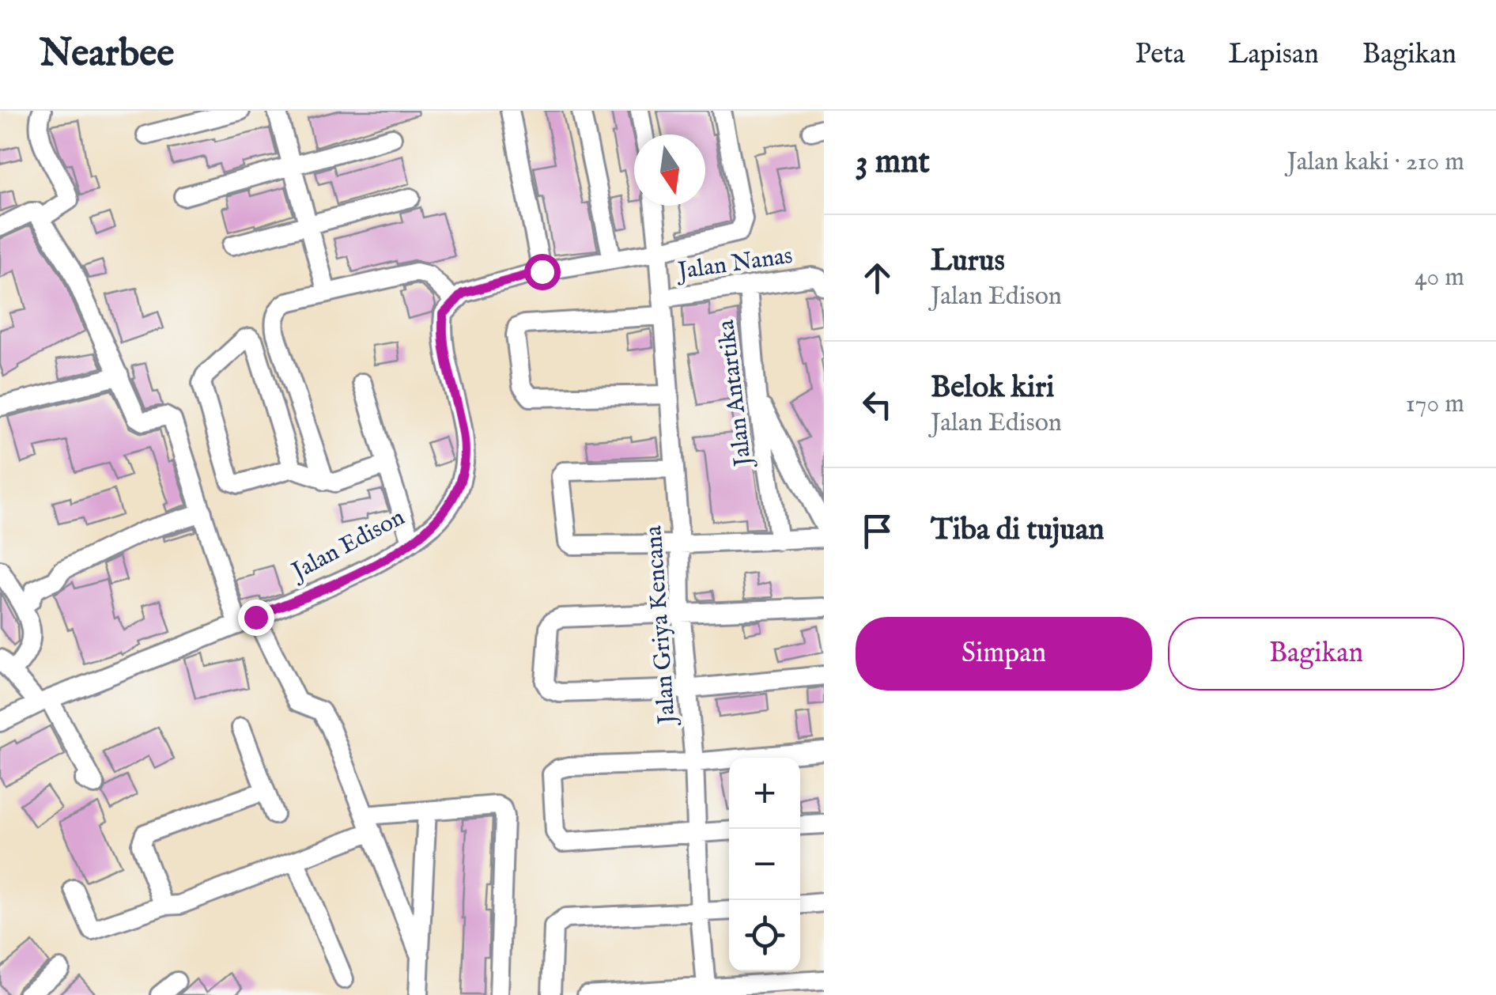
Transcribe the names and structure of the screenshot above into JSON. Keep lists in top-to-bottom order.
{
  "streets": {
    "street": [
      "Jalan Nanas",
      "Jalan Antartika",
      "Jalan Edison",
      "Jalan Griya Kencana"
    ]
  },
  "crossings": [
    ["Jalan Nanas", "Jalan Antartika"],
    ["Jalan Nanas", "Jalan Griya Kencana"]
  ],
  "north": "bottom",
  "page": {
    "header": "Nearbee",
    "nav": ["Peta", "Lapisan", "Bagikan"],
    "heading": ["3 mnt", "Jalan kaki · 210 m"],
    "list": [
      ["Lurus", "Jalan Edison", "40 m"],
      ["Belok kiri", "Jalan Edison", "170 m"],
      "Tiba di tujuan"
    ],
    "buttons": ["Simpan", "Bagikan"],
    "map_buttons": ["+", "−"]
  }
}
